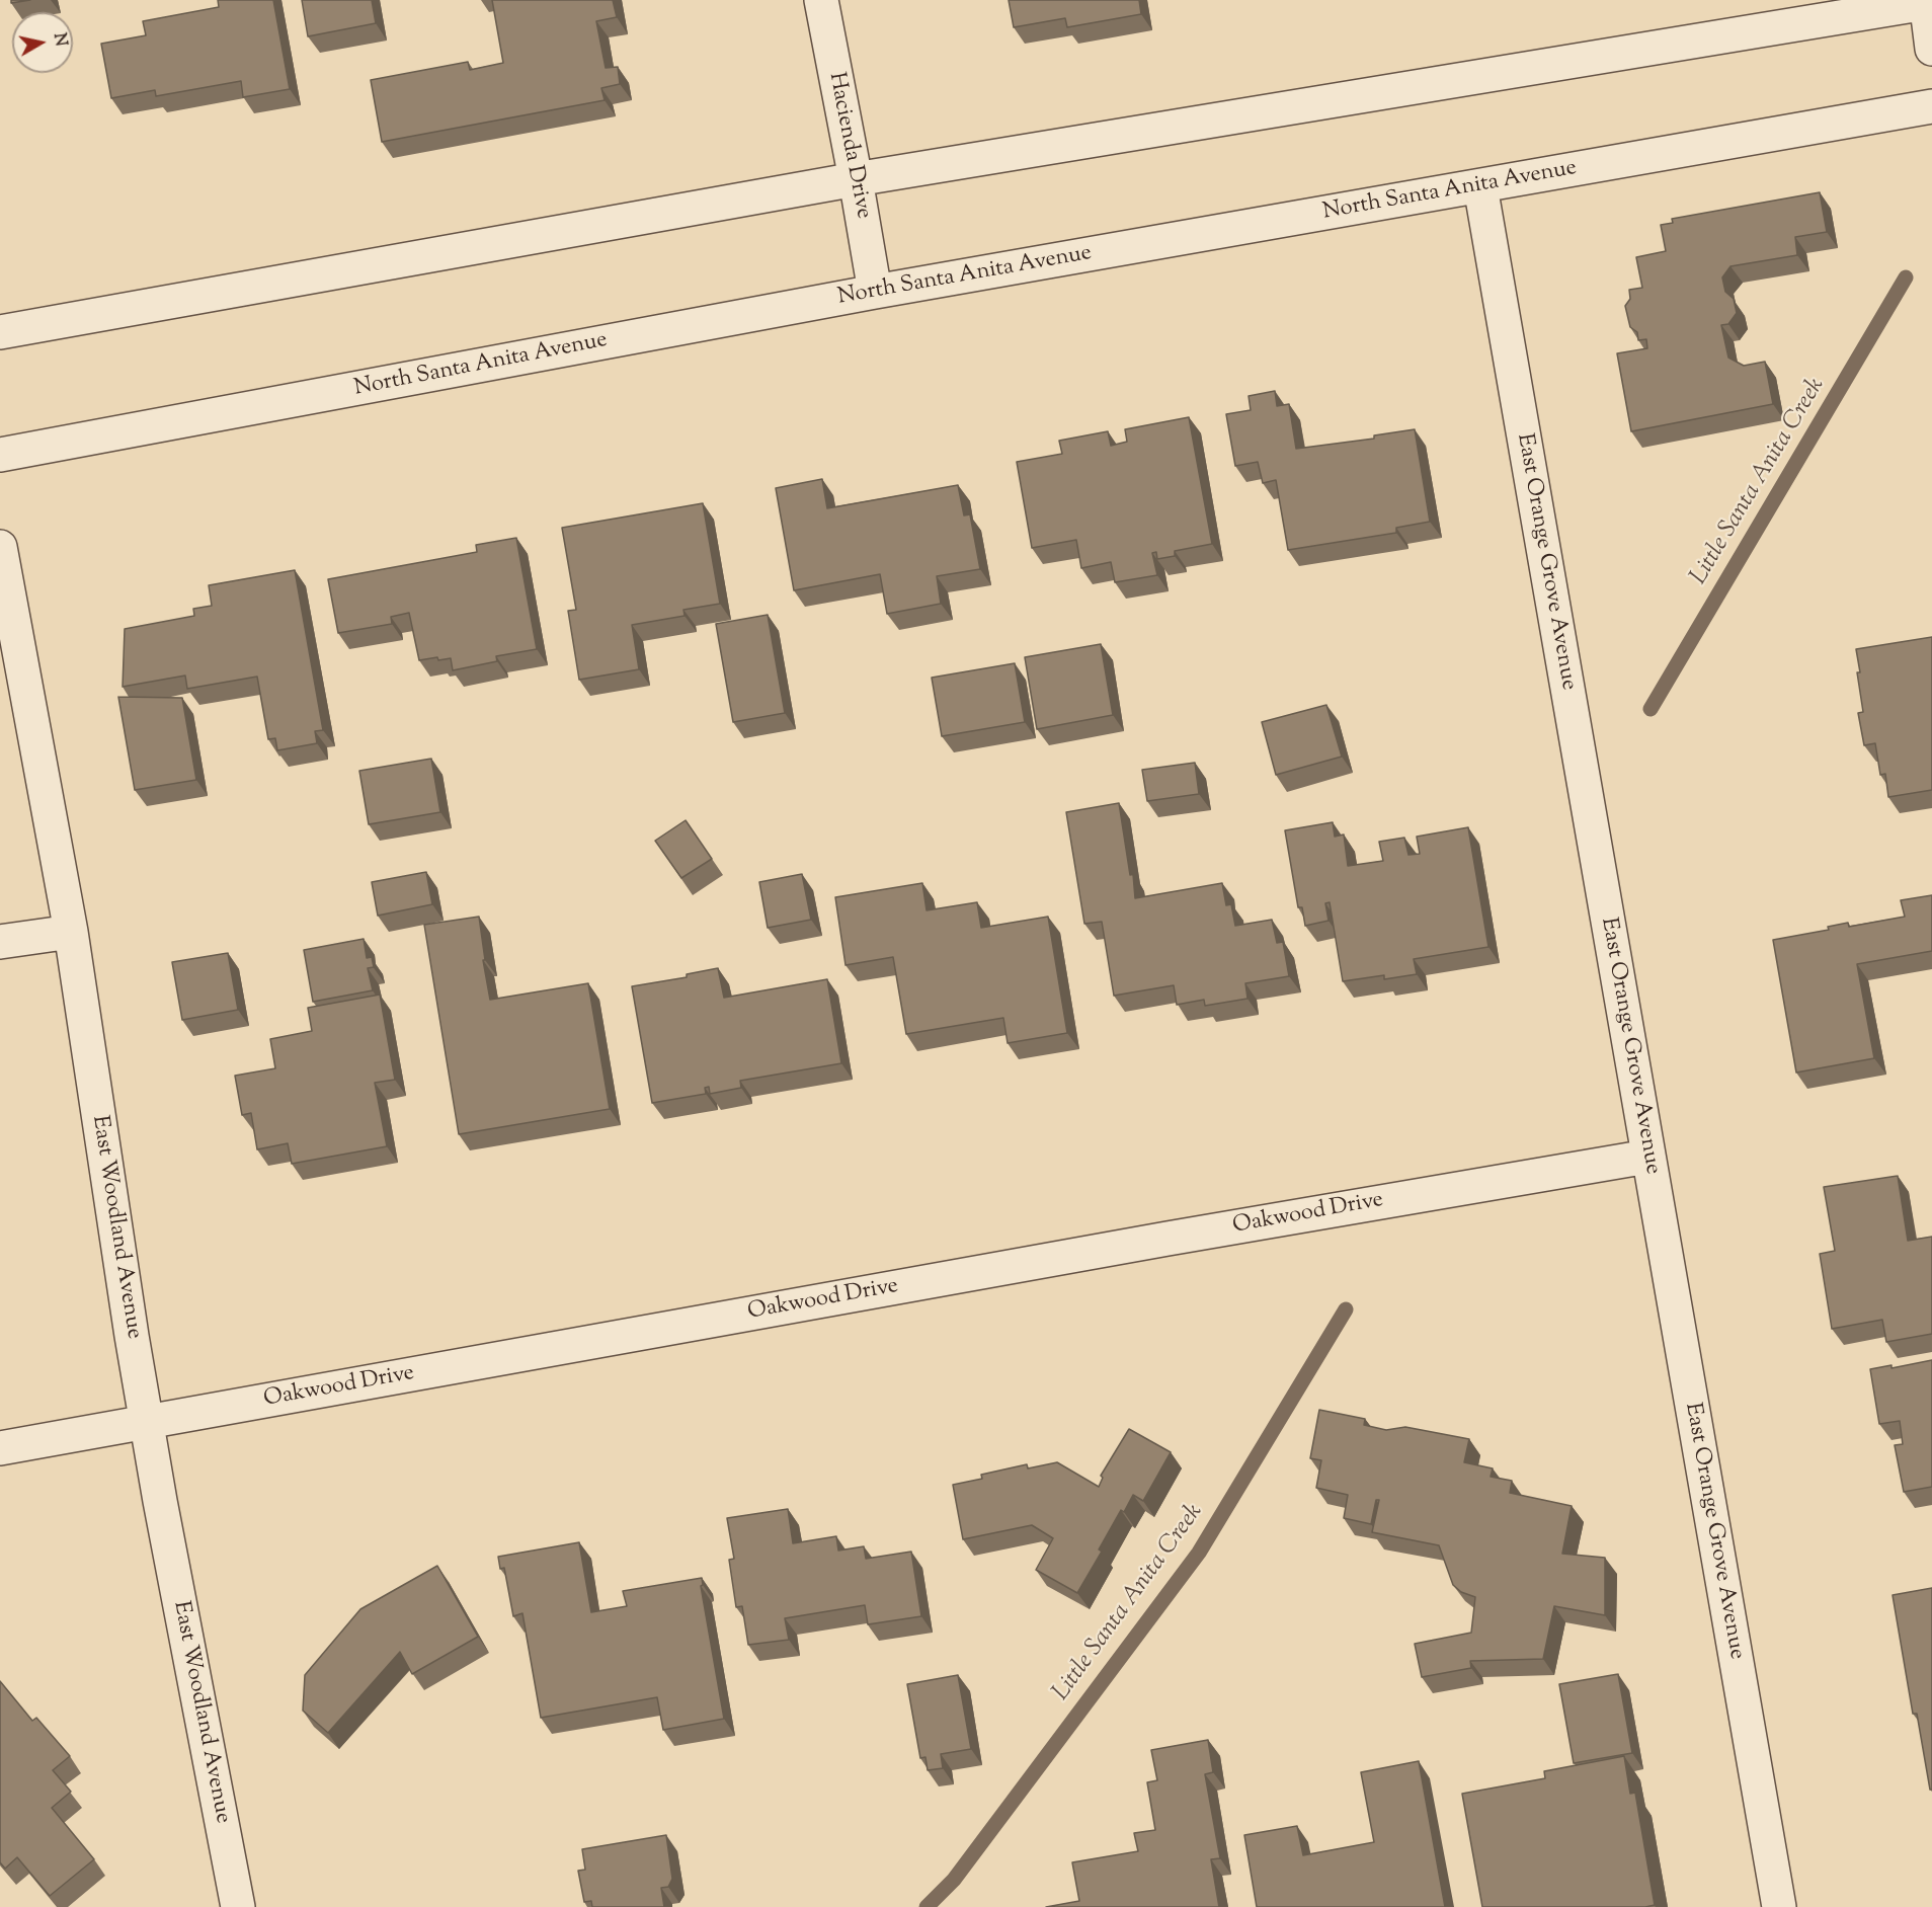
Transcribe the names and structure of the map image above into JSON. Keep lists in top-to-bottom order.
{
  "streets": {
    "street": [
      "Hacienda Drive",
      "North Santa Anita Avenue",
      "East Orange Grove Avenue",
      "Oakwood Drive",
      "East Woodland Avenue"
    ]
  },
  "crossings": [
    ["Hacienda Drive", "North Santa Anita Avenue"],
    ["North Santa Anita Avenue", "East Orange Grove Avenue"],
    ["East Orange Grove Avenue", "Oakwood Drive"],
    ["Oakwood Drive", "East Woodland Avenue"]
  ],
  "water": ["Little Santa Anita Creek"],
  "north": "right"
}
